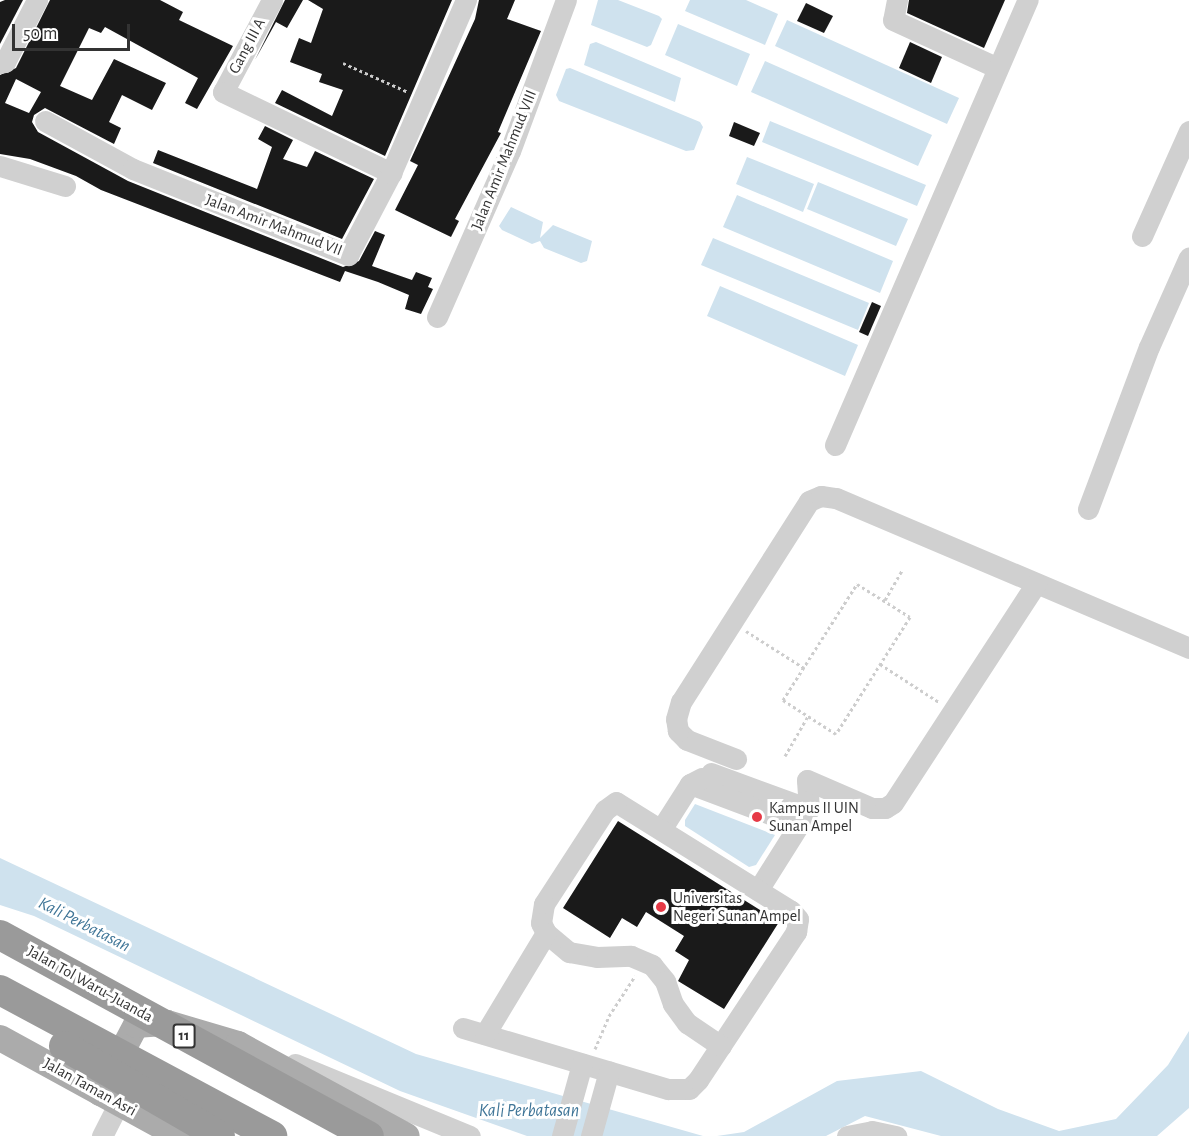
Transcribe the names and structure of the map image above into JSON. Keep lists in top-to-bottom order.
{
  "streets": {
    "highway": ["Jalan Tol Waru–Juanda", "11"],
    "main road": ["Jalan Taman Asri"],
    "street": ["Gang III A", "Jalan Amir Mahmud VIII", "Jalan Amir Mahmud VII"]
  },
  "crossings": [
    ["Gang III A", "Jalan Amir Mahmud VII"]
  ],
  "water": ["Kali Perbatasan"],
  "places": ["Kampus II UIN Sunan Ampel", "Universitas Negeri Sunan Ampel"],
  "scale_bar": "50 m"
}
